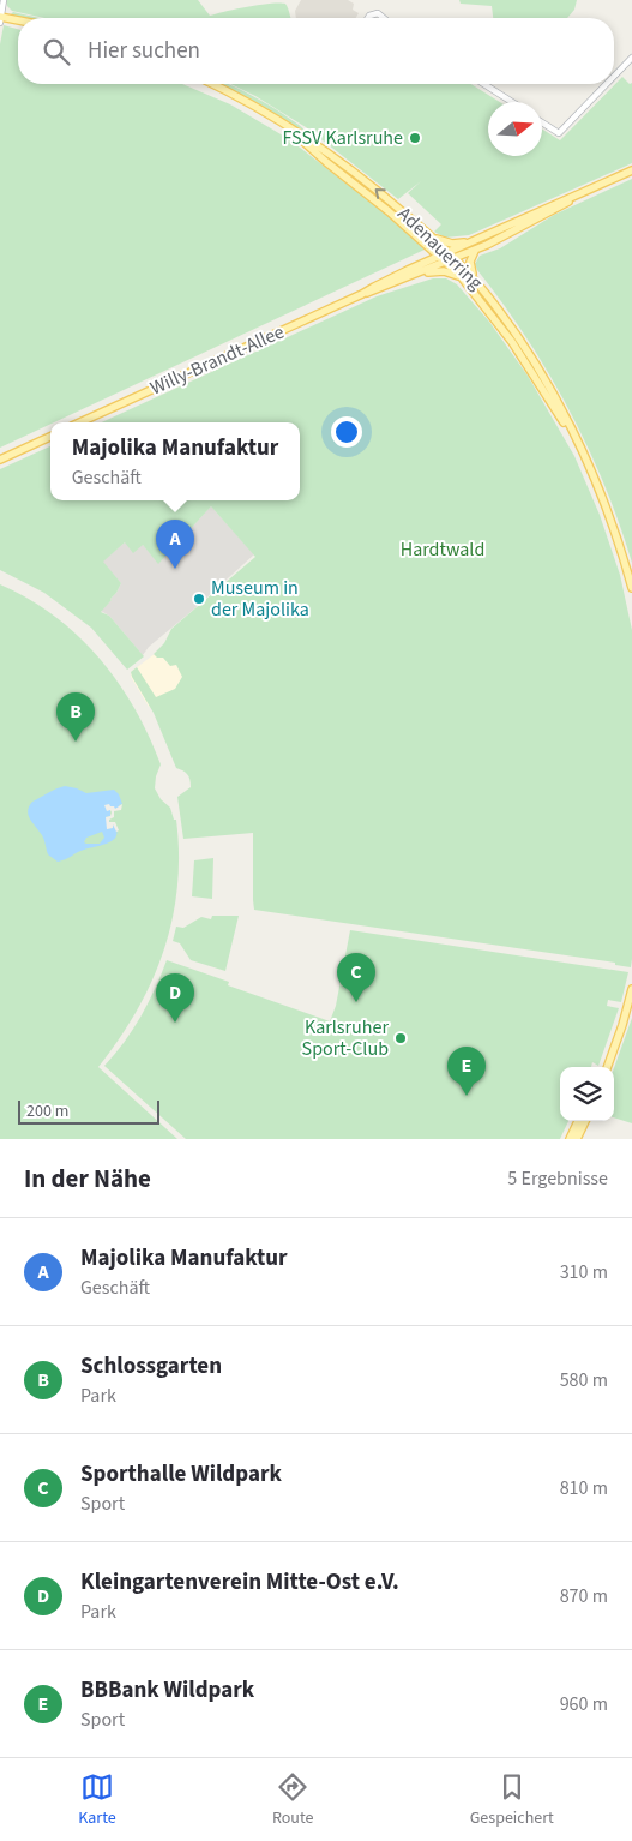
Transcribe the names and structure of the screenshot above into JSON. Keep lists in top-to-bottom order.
{
  "streets": {
    "main road": ["Adenauerring", "Willy-Brandt-Allee"]
  },
  "crossings": [
    ["Adenauerring", "Willy-Brandt-Allee"]
  ],
  "parks": ["Hardtwald"],
  "places": ["FSSV Karlsruhe", "Museum in der Majolika", "Karlsruher Sport-Club"],
  "scale_bar": "200 m",
  "north": "right",
  "page": {
    "search": "Hier suchen",
    "popup": ["Majolika Manufaktur", "Geschäft"],
    "pins": [
      "A",
      "B",
      "C",
      "D",
      "E"
    ],
    "scale": "200 m",
    "heading": ["In der Nähe", "5 Ergebnisse"],
    "list": [
      {
        "mark": "A",
        "name": "Majolika Manufaktur",
        "note": "Geschäft",
        "value": "310 m"
      },
      {
        "mark": "B",
        "name": "Schlossgarten",
        "note": "Park",
        "value": "580 m"
      },
      {
        "mark": "C",
        "name": "Sporthalle Wildpark",
        "note": "Sport",
        "value": "810 m"
      },
      {
        "mark": "D",
        "name": "Kleingartenverein Mitte-Ost e.V.",
        "note": "Park",
        "value": "870 m"
      },
      {
        "mark": "E",
        "name": "BBBank Wildpark",
        "note": "Sport",
        "value": "960 m"
      }
    ],
    "nav": ["Karte", "Route", "Gespeichert"]
  }
}
